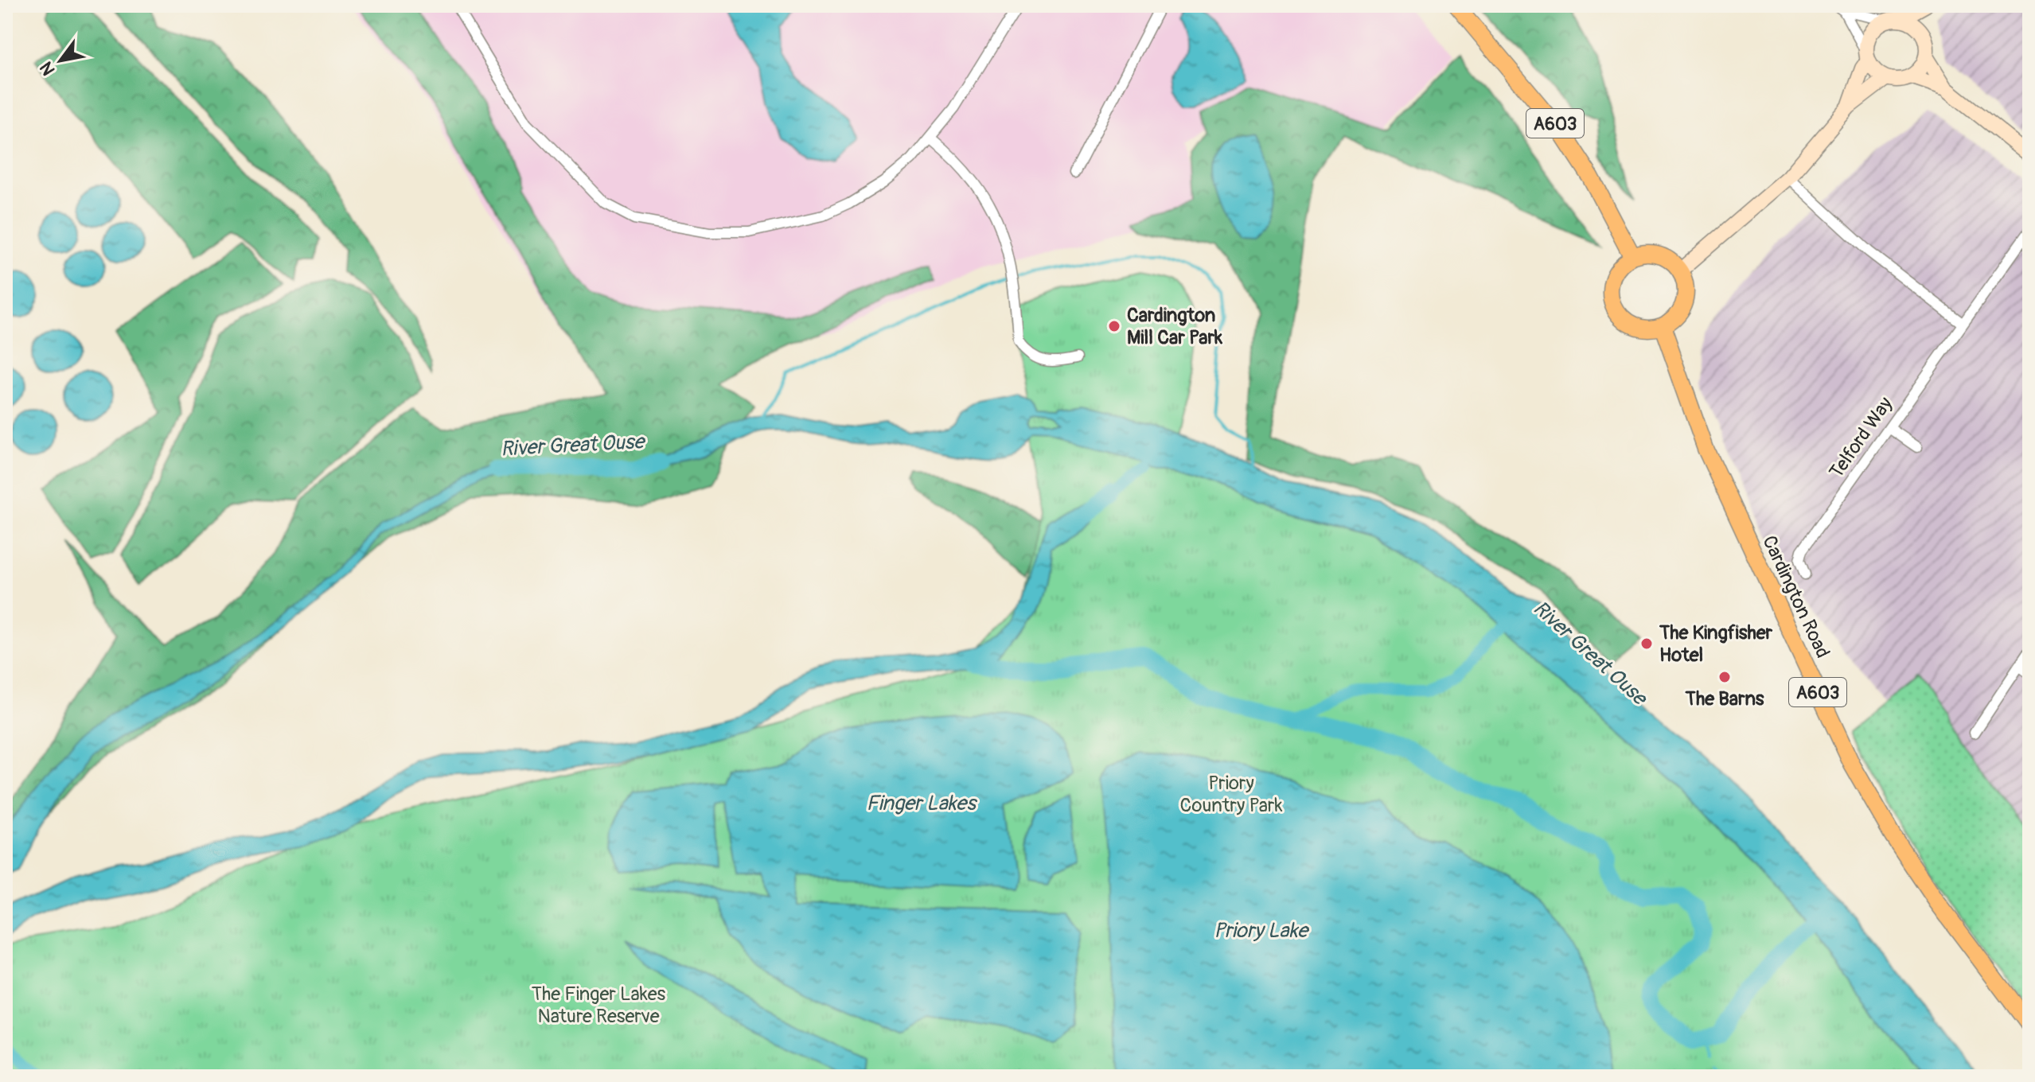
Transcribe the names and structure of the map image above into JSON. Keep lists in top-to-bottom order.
{
  "streets": {
    "main road": ["A603", "Cardington Road"],
    "street": ["Telford Way"]
  },
  "crossings": [
    ["A603", "Cardington Road"]
  ],
  "water": ["River Great Ouse", "Finger Lakes", "Priory Lake"],
  "parks": ["Priory Country Park", "The Finger Lakes Nature Reserve"],
  "places": ["Cardington Mill Car Park", "The Kingfisher Hotel", "The Barns"],
  "north": "bottom left"
}
